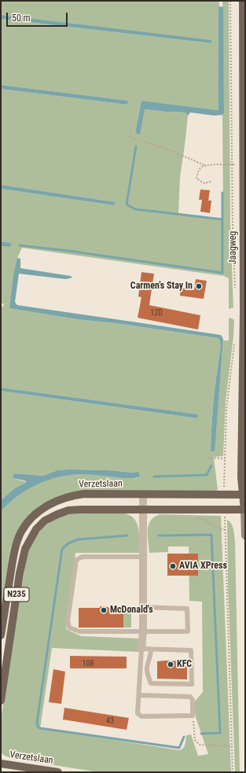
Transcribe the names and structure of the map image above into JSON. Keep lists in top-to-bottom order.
{
  "streets": {
    "main road": ["Jaagweg", "Verzetslaan", "N235"]
  },
  "crossings": [
    ["Jaagweg", "Verzetslaan"],
    ["Jaagweg", "N235"]
  ],
  "places": [
    "Carmen's Stay In",
    "AVIA XPress",
    "McDonald's",
    "KFC"
  ],
  "house_numbers": ["12D", "108", "43"],
  "scale_bar": "50 m"
}
